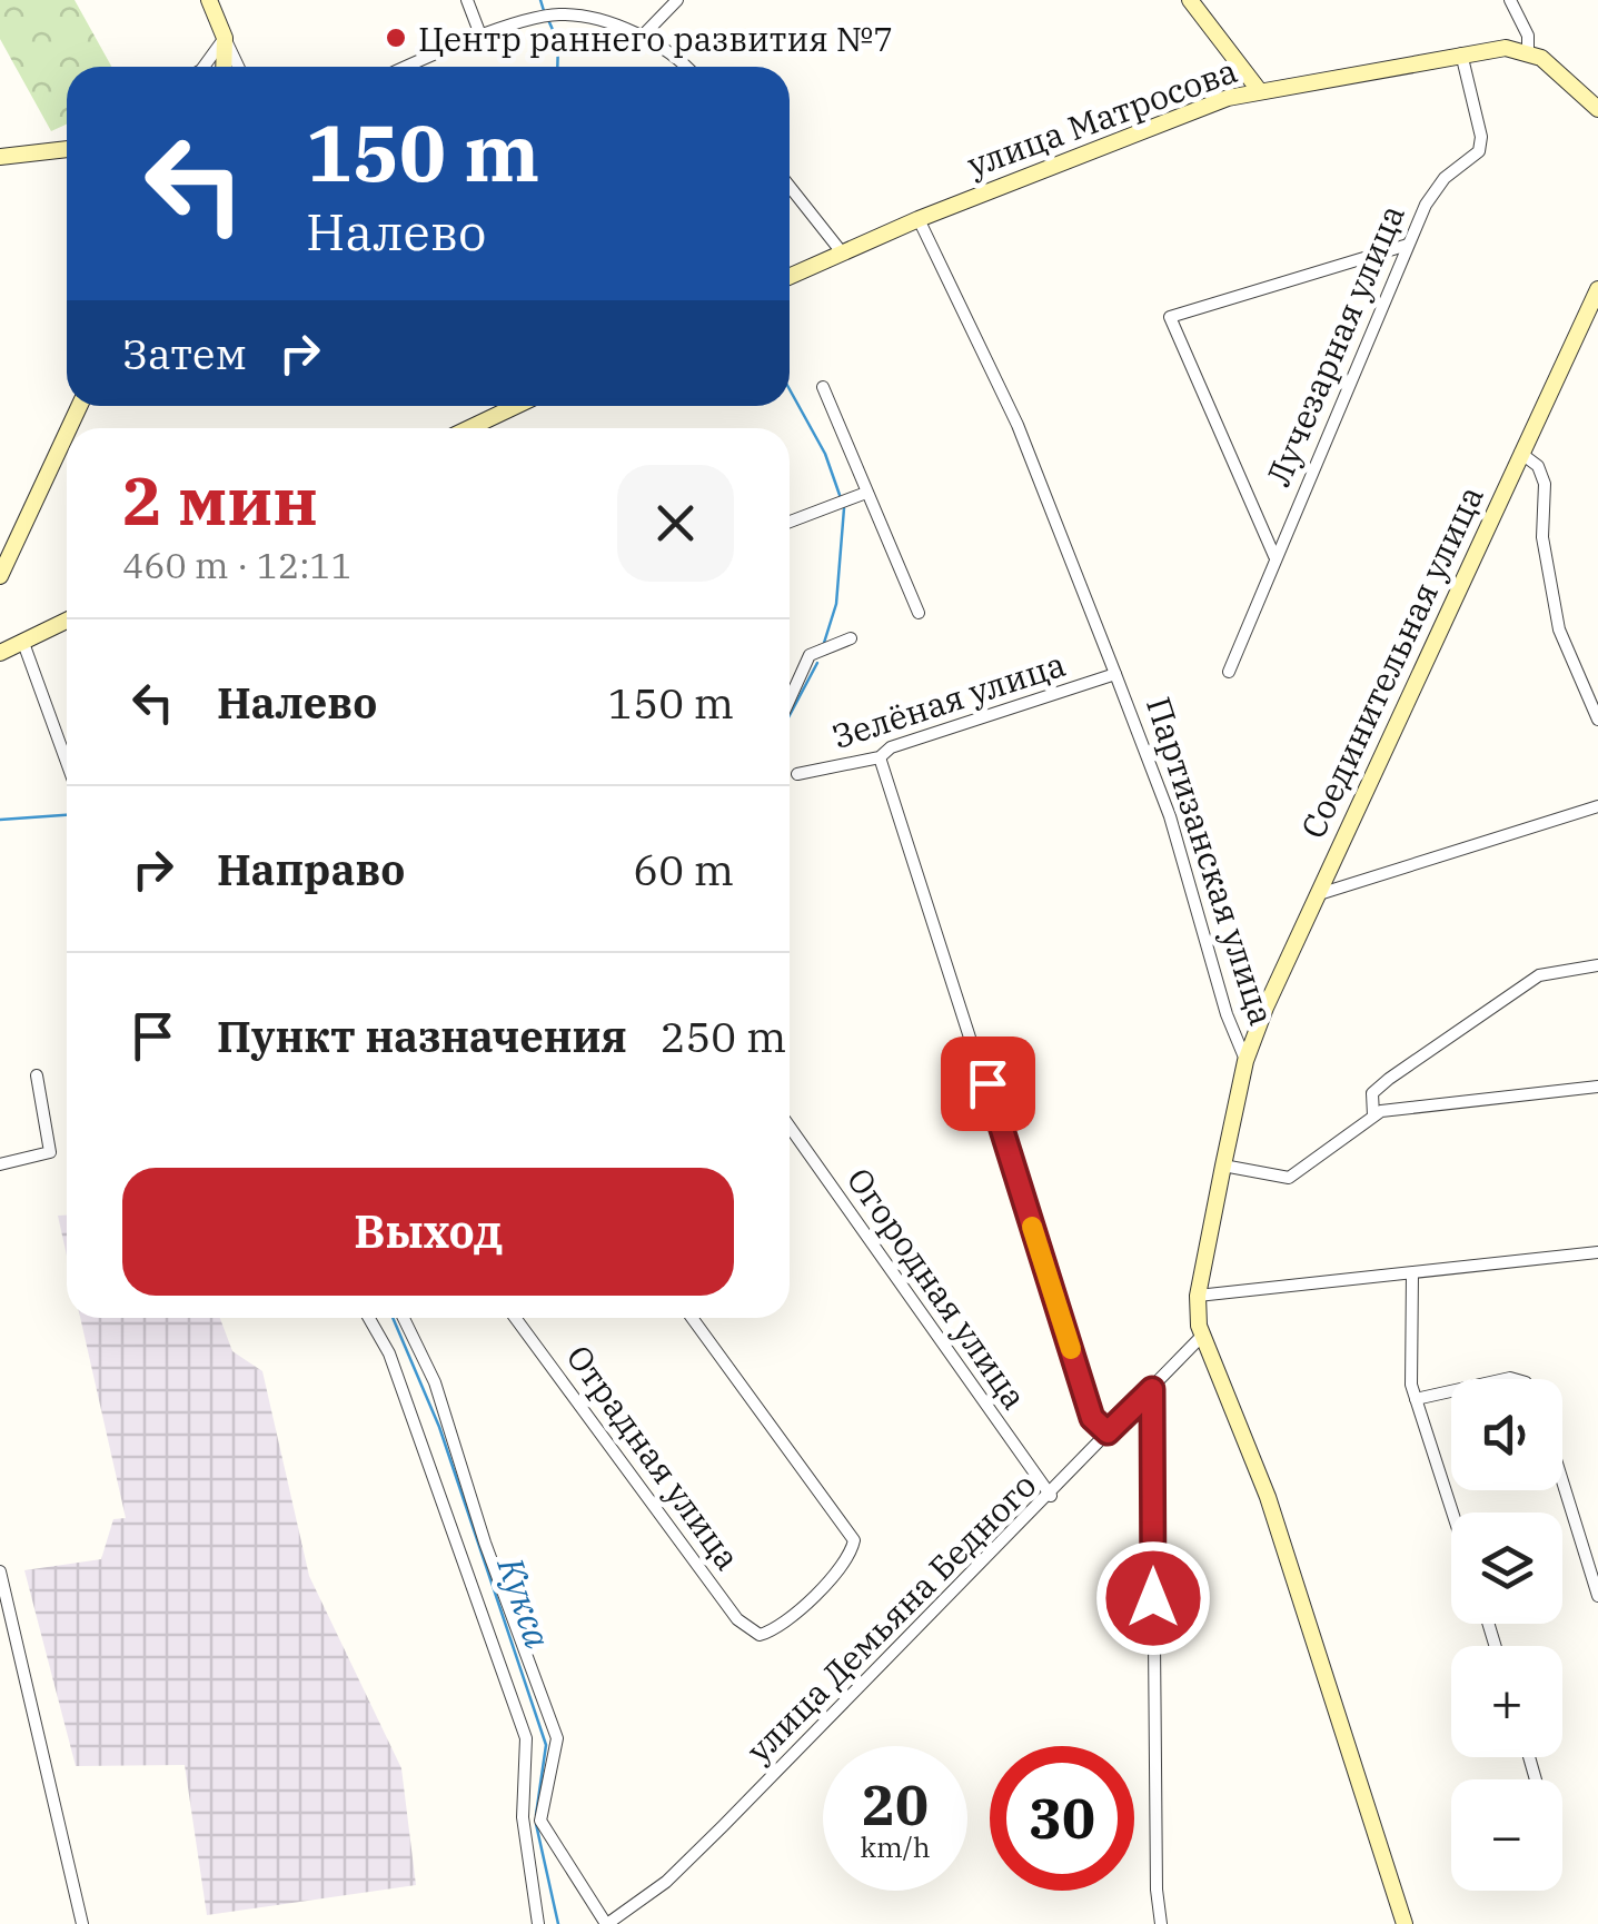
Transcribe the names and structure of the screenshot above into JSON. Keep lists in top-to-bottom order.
{
  "streets": {
    "street": [
      "улица Матросова",
      "Лучезарная улица",
      "Соединительная улица",
      "Зелёная улица",
      "Партизанская улица",
      "Огородная улица",
      "Отрадная улица",
      "улица Демьяна Бедного"
    ]
  },
  "crossings": [
    ["улица Матросова", "Лучезарная улица"],
    ["улица Матросова", "Партизанская улица"],
    ["Соединительная улица", "Партизанская улица"],
    ["Зелёная улица", "Партизанская улица"],
    ["Партизанская улица", "улица Демьяна Бедного"],
    ["Огородная улица", "улица Демьяна Бедного"]
  ],
  "water": ["Кукса"],
  "places": ["Центр раннего развития №7"],
  "page": {
    "turn": ["150 m", "Налево"],
    "then": "Затем",
    "heading": ["2 мин", "460 m · 12:11"],
    "list": [
      {
        "name": "Налево",
        "value": "150 m"
      },
      {
        "name": "Направо",
        "value": "60 m"
      },
      {
        "name": "Пункт назначения",
        "value": "250 m"
      }
    ],
    "buttons": "Выход",
    "map_buttons": ["+", "−"],
    "speed": "20 km/h",
    "limit": "30"
  }
}
